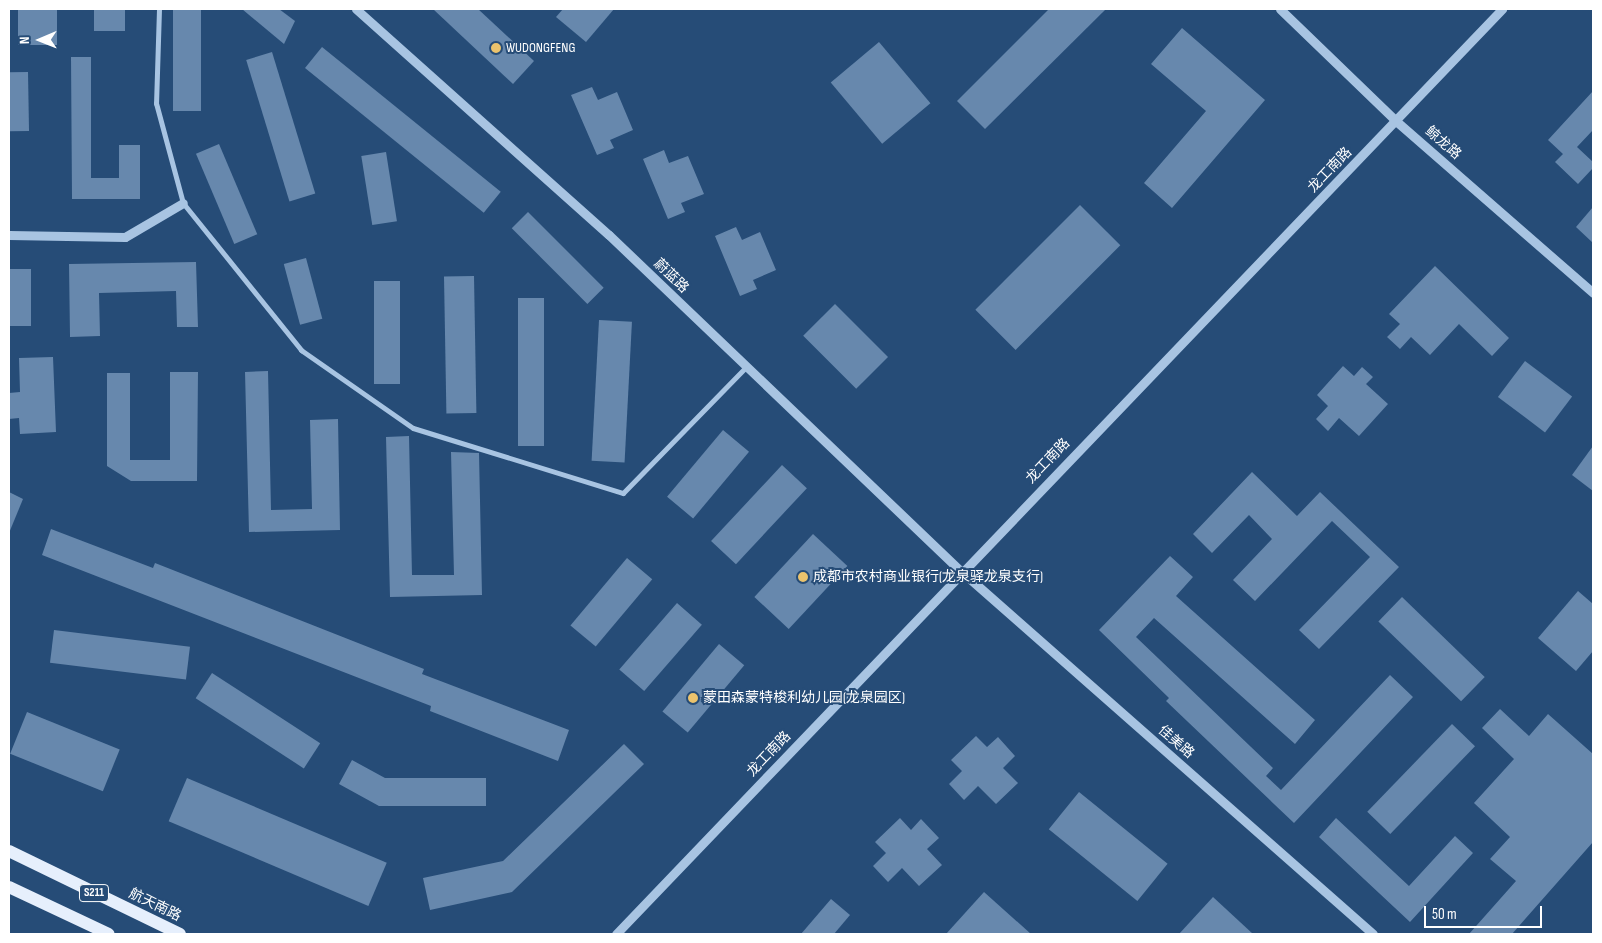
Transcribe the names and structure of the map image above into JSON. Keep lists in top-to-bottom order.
{
  "streets": {
    "main road": ["S211", "航天南路"],
    "street": [
      "鲸龙路",
      "龙工南路",
      "蔚蓝路",
      "佳美路"
    ]
  },
  "crossings": [
    ["鲸龙路", "龙工南路"],
    ["龙工南路", "蔚蓝路"],
    ["龙工南路", "佳美路"],
    ["蔚蓝路", "佳美路"]
  ],
  "places": ["WUDONGFENG", "成都市农村商业银行(龙泉驿龙泉支行)", "蒙田森蒙特梭利幼儿园(龙泉园区)"],
  "scale_bar": "50 m",
  "north": "left"
}
